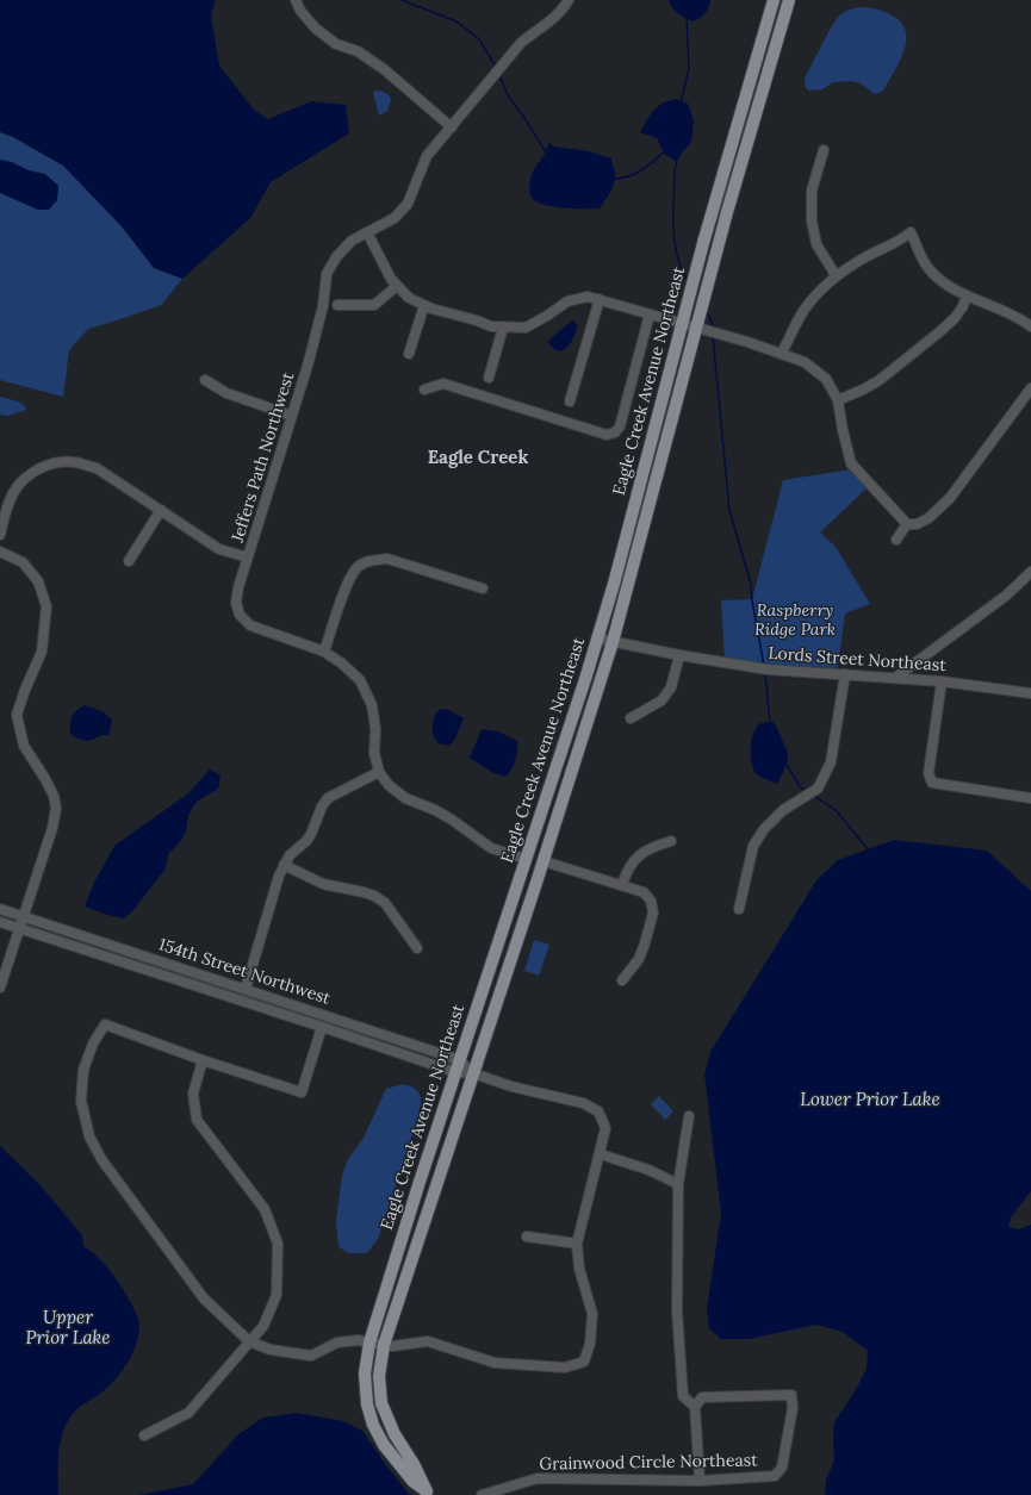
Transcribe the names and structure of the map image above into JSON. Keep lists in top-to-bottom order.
{
  "streets": {
    "main road": ["Eagle Creek Avenue Northeast"],
    "street": [
      "Jeffers Path Northwest",
      "Lords Street Northeast",
      "154th Street Northwest",
      "Grainwood Circle Northeast"
    ]
  },
  "crossings": [
    ["Eagle Creek Avenue Northeast", "Jeffers Path Northwest"],
    ["Eagle Creek Avenue Northeast", "Lords Street Northeast"],
    ["Eagle Creek Avenue Northeast", "154th Street Northwest"]
  ],
  "districts": ["Eagle Creek"],
  "water": ["Lower Prior Lake", "Upper Prior Lake"],
  "parks": ["Raspberry Ridge Park"]
}
